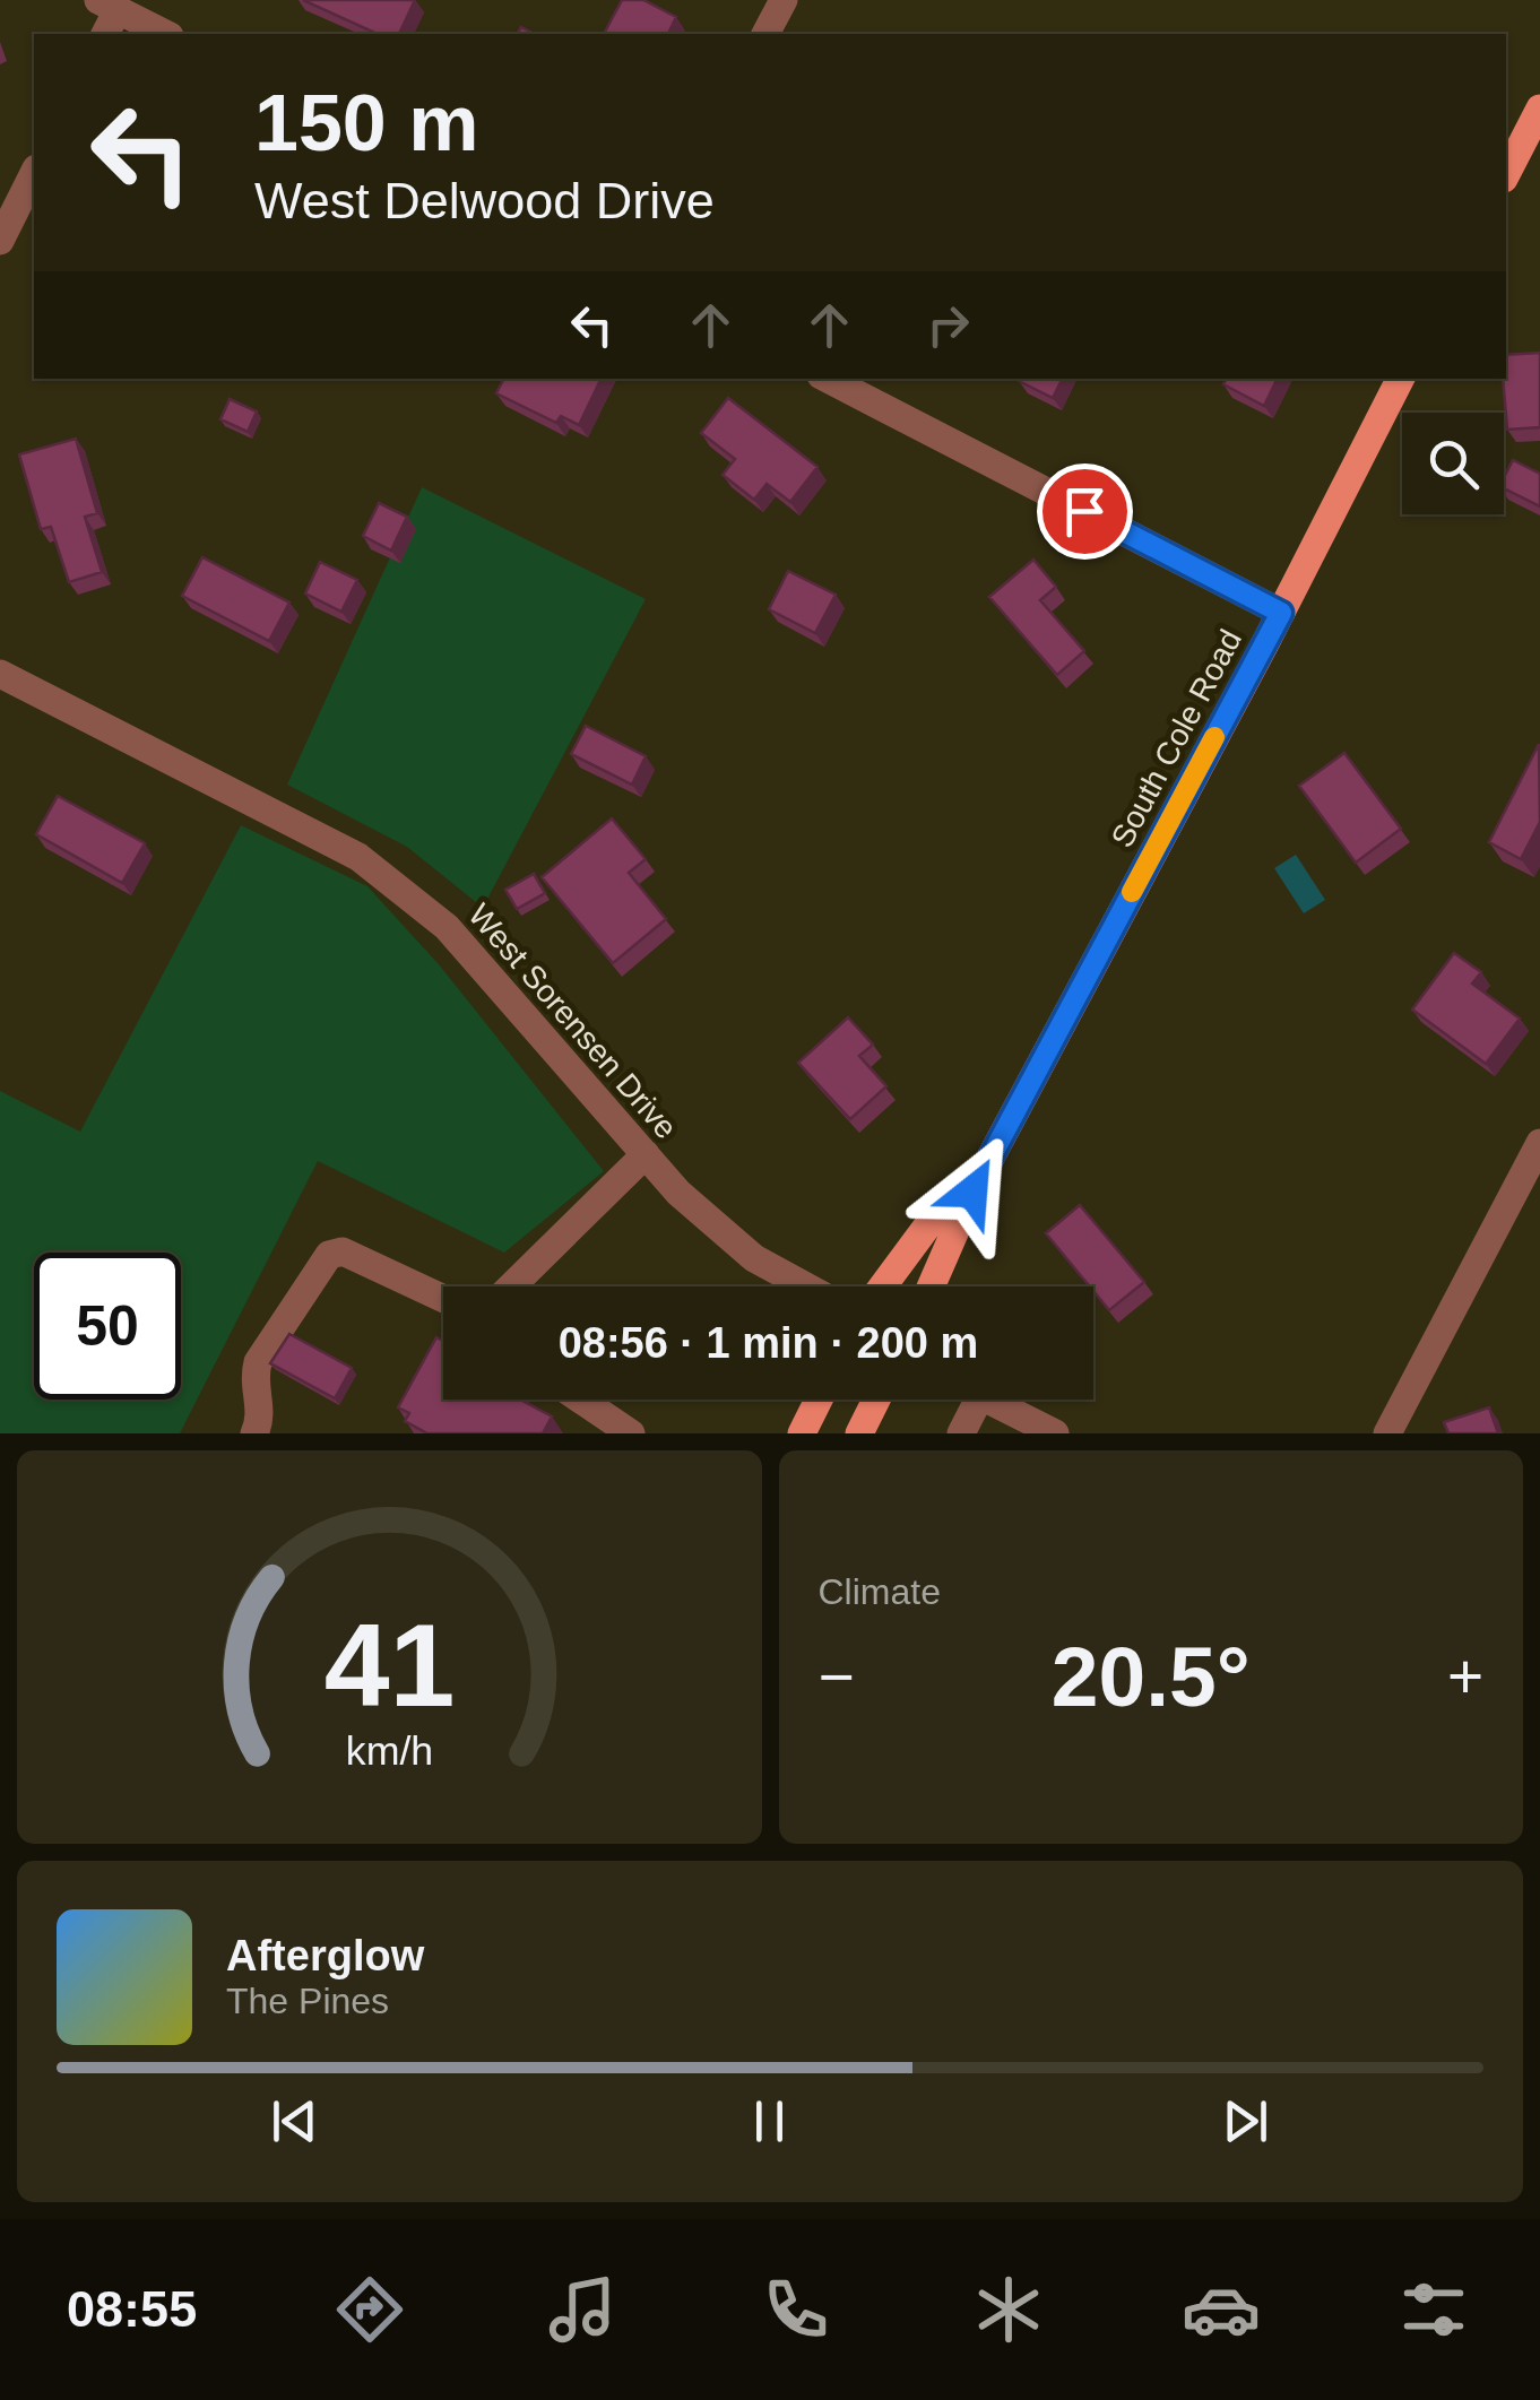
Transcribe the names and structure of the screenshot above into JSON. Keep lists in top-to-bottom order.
{
  "streets": {
    "main road": ["South Cole Road"],
    "street": ["West Sorensen Drive"]
  },
  "page": {
    "turn": ["150 m", "West Delwood Drive"],
    "limit": "50",
    "trip": "08:56 · 1 min · 200 m",
    "tile": "Climate",
    "heat": ["−", "20.5°", "+"],
    "song": ["Afterglow", "The Pines"],
    "tabs": "08:55",
    "gauge": ["41", "km/h"]
  }
}
